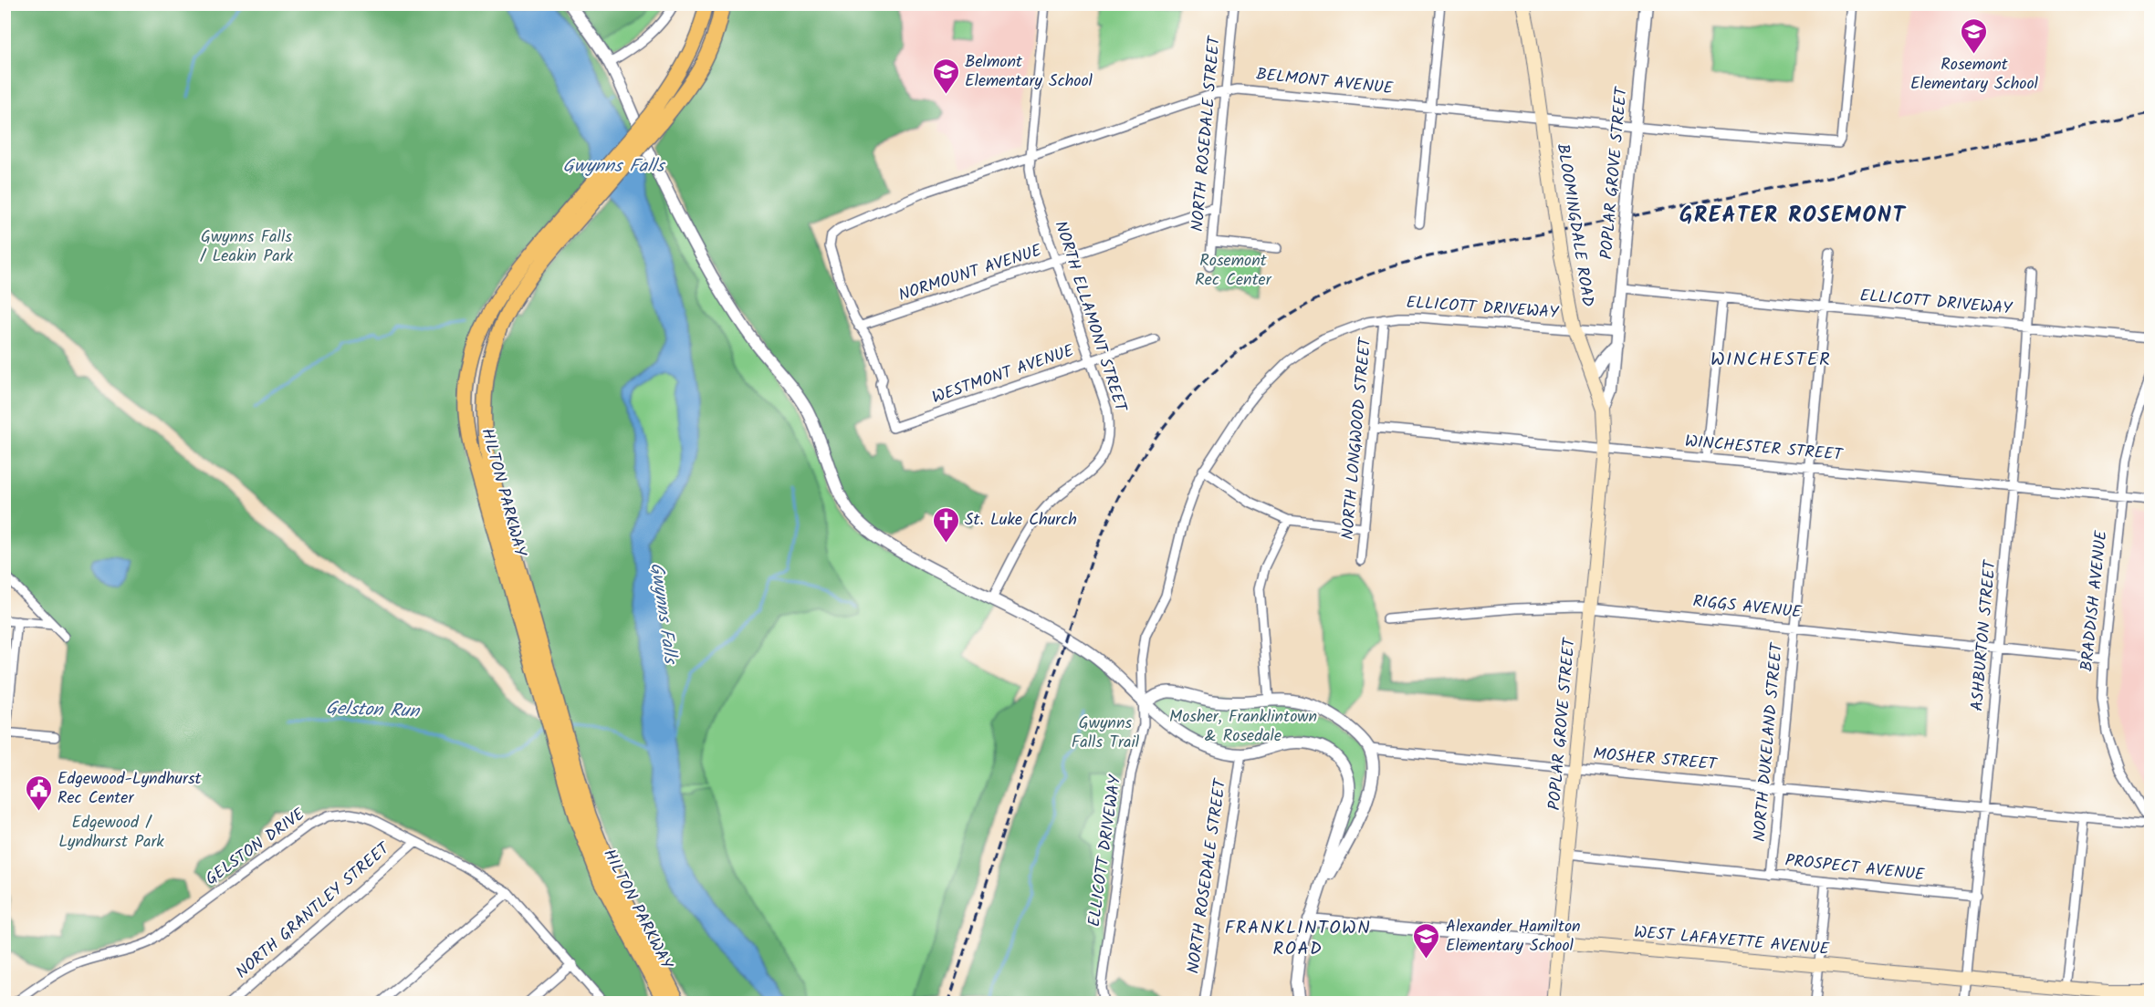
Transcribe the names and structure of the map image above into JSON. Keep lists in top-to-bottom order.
{
  "streets": {
    "main road": [
      "POPLAR GROVE STREET",
      "BLOOMINGDALE ROAD",
      "HILTON PARKWAY",
      "WEST LAFAYETTE AVENUE"
    ],
    "street": [
      "BELMONT AVENUE",
      "NORTH ROSEDALE STREET",
      "NORMOUNT AVENUE",
      "ELLICOTT DRIVEWAY",
      "NORTH ELLAMONT STREET",
      "WESTMONT AVENUE",
      "NORTH LONGWOOD STREET",
      "WINCHESTER STREET",
      "BRADDISH AVENUE",
      "RIGGS AVENUE",
      "ASHBURTON STREET",
      "NORTH DUKELAND STREET",
      "MOSHER STREET",
      "GELSTON DRIVE",
      "PROSPECT AVENUE",
      "NORTH GRANTLEY STREET"
    ]
  },
  "crossings": [
    ["BELMONT AVENUE", "NORTH ROSEDALE STREET"],
    ["BELMONT AVENUE", "POPLAR GROVE STREET"],
    ["BELMONT AVENUE", "BLOOMINGDALE ROAD"],
    ["BELMONT AVENUE", "NORMOUNT AVENUE"],
    ["BELMONT AVENUE", "NORTH ELLAMONT STREET"],
    ["BELMONT AVENUE", "WESTMONT AVENUE"],
    ["NORTH ROSEDALE STREET", "NORMOUNT AVENUE"],
    ["POPLAR GROVE STREET", "BLOOMINGDALE ROAD"],
    ["POPLAR GROVE STREET", "ELLICOTT DRIVEWAY"],
    ["POPLAR GROVE STREET", "WINCHESTER STREET"],
    ["POPLAR GROVE STREET", "RIGGS AVENUE"],
    ["POPLAR GROVE STREET", "MOSHER STREET"],
    ["POPLAR GROVE STREET", "PROSPECT AVENUE"],
    ["POPLAR GROVE STREET", "WEST LAFAYETTE AVENUE"],
    ["BLOOMINGDALE ROAD", "ELLICOTT DRIVEWAY"],
    ["BLOOMINGDALE ROAD", "WINCHESTER STREET"],
    ["NORMOUNT AVENUE", "NORTH ELLAMONT STREET"],
    ["NORMOUNT AVENUE", "WESTMONT AVENUE"],
    ["ELLICOTT DRIVEWAY", "NORTH LONGWOOD STREET"],
    ["ELLICOTT DRIVEWAY", "ASHBURTON STREET"],
    ["ELLICOTT DRIVEWAY", "NORTH DUKELAND STREET"],
    ["NORTH ELLAMONT STREET", "WESTMONT AVENUE"],
    ["NORTH LONGWOOD STREET", "WINCHESTER STREET"],
    ["WINCHESTER STREET", "BRADDISH AVENUE"],
    ["WINCHESTER STREET", "ASHBURTON STREET"],
    ["WINCHESTER STREET", "NORTH DUKELAND STREET"],
    ["BRADDISH AVENUE", "RIGGS AVENUE"],
    ["BRADDISH AVENUE", "MOSHER STREET"],
    ["RIGGS AVENUE", "ASHBURTON STREET"],
    ["RIGGS AVENUE", "NORTH DUKELAND STREET"],
    ["ASHBURTON STREET", "MOSHER STREET"],
    ["ASHBURTON STREET", "PROSPECT AVENUE"],
    ["ASHBURTON STREET", "WEST LAFAYETTE AVENUE"],
    ["NORTH DUKELAND STREET", "MOSHER STREET"],
    ["NORTH DUKELAND STREET", "PROSPECT AVENUE"],
    ["GELSTON DRIVE", "NORTH GRANTLEY STREET"]
  ],
  "districts": ["GREATER ROSEMONT", "WINCHESTER", "FRANKLINTOWN ROAD"],
  "water": ["Gwynns Falls", "Gelston Run"],
  "parks": [
    "Gwynns Falls / Leakin Park",
    "Rosemont Rec Center",
    "Mosher, Franklintown & Rosedale",
    "Gwynns Falls Trail",
    "Edgewood / Lyndhurst Park"
  ],
  "places": {
    "school or university": ["Rosemont Elementary School", "Belmont Elementary School", "Alexander Hamilton Elementary School"],
    "church": ["St. Luke Church"],
    "public building": ["Edgewood-Lyndhurst Rec Center"]
  }
}
